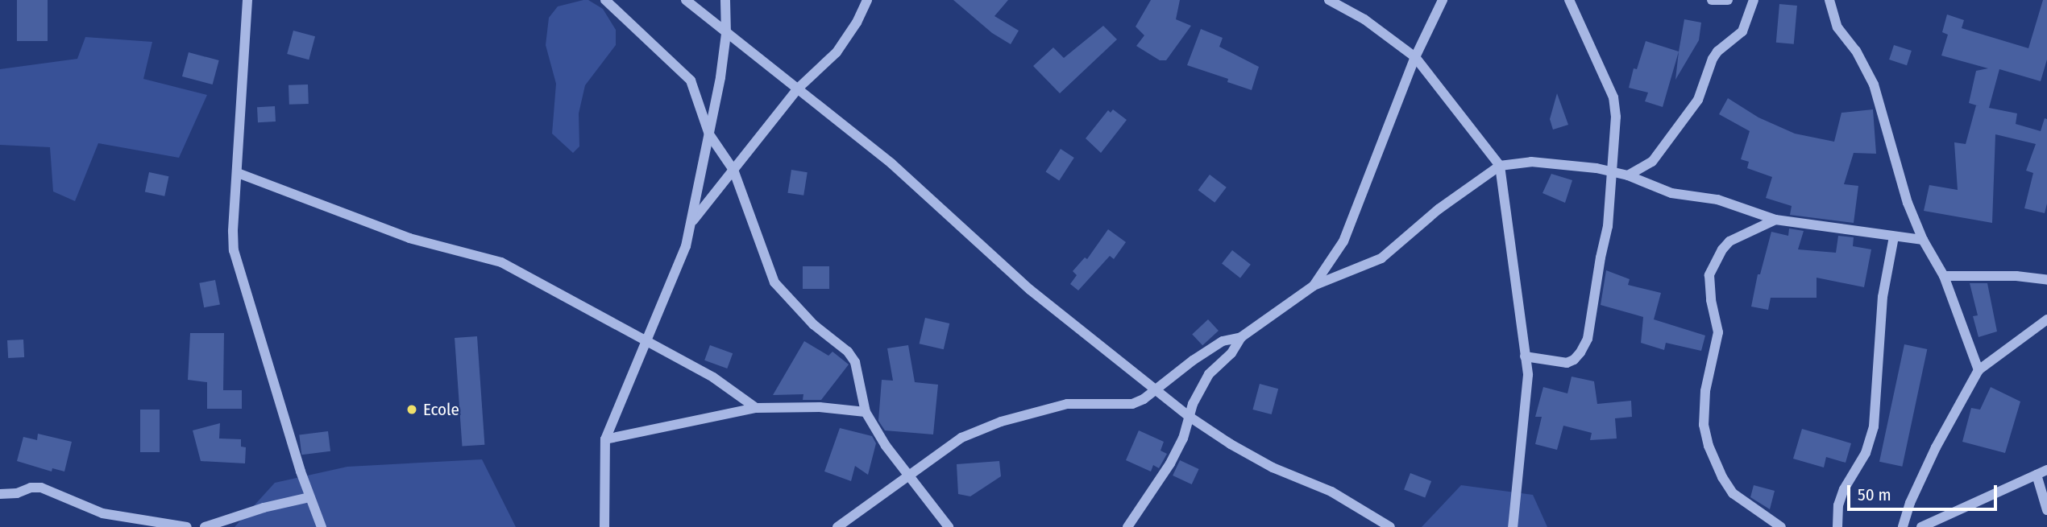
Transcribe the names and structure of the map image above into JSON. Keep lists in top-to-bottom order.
{
  "places": ["Ecole"],
  "scale_bar": "50 m"
}
